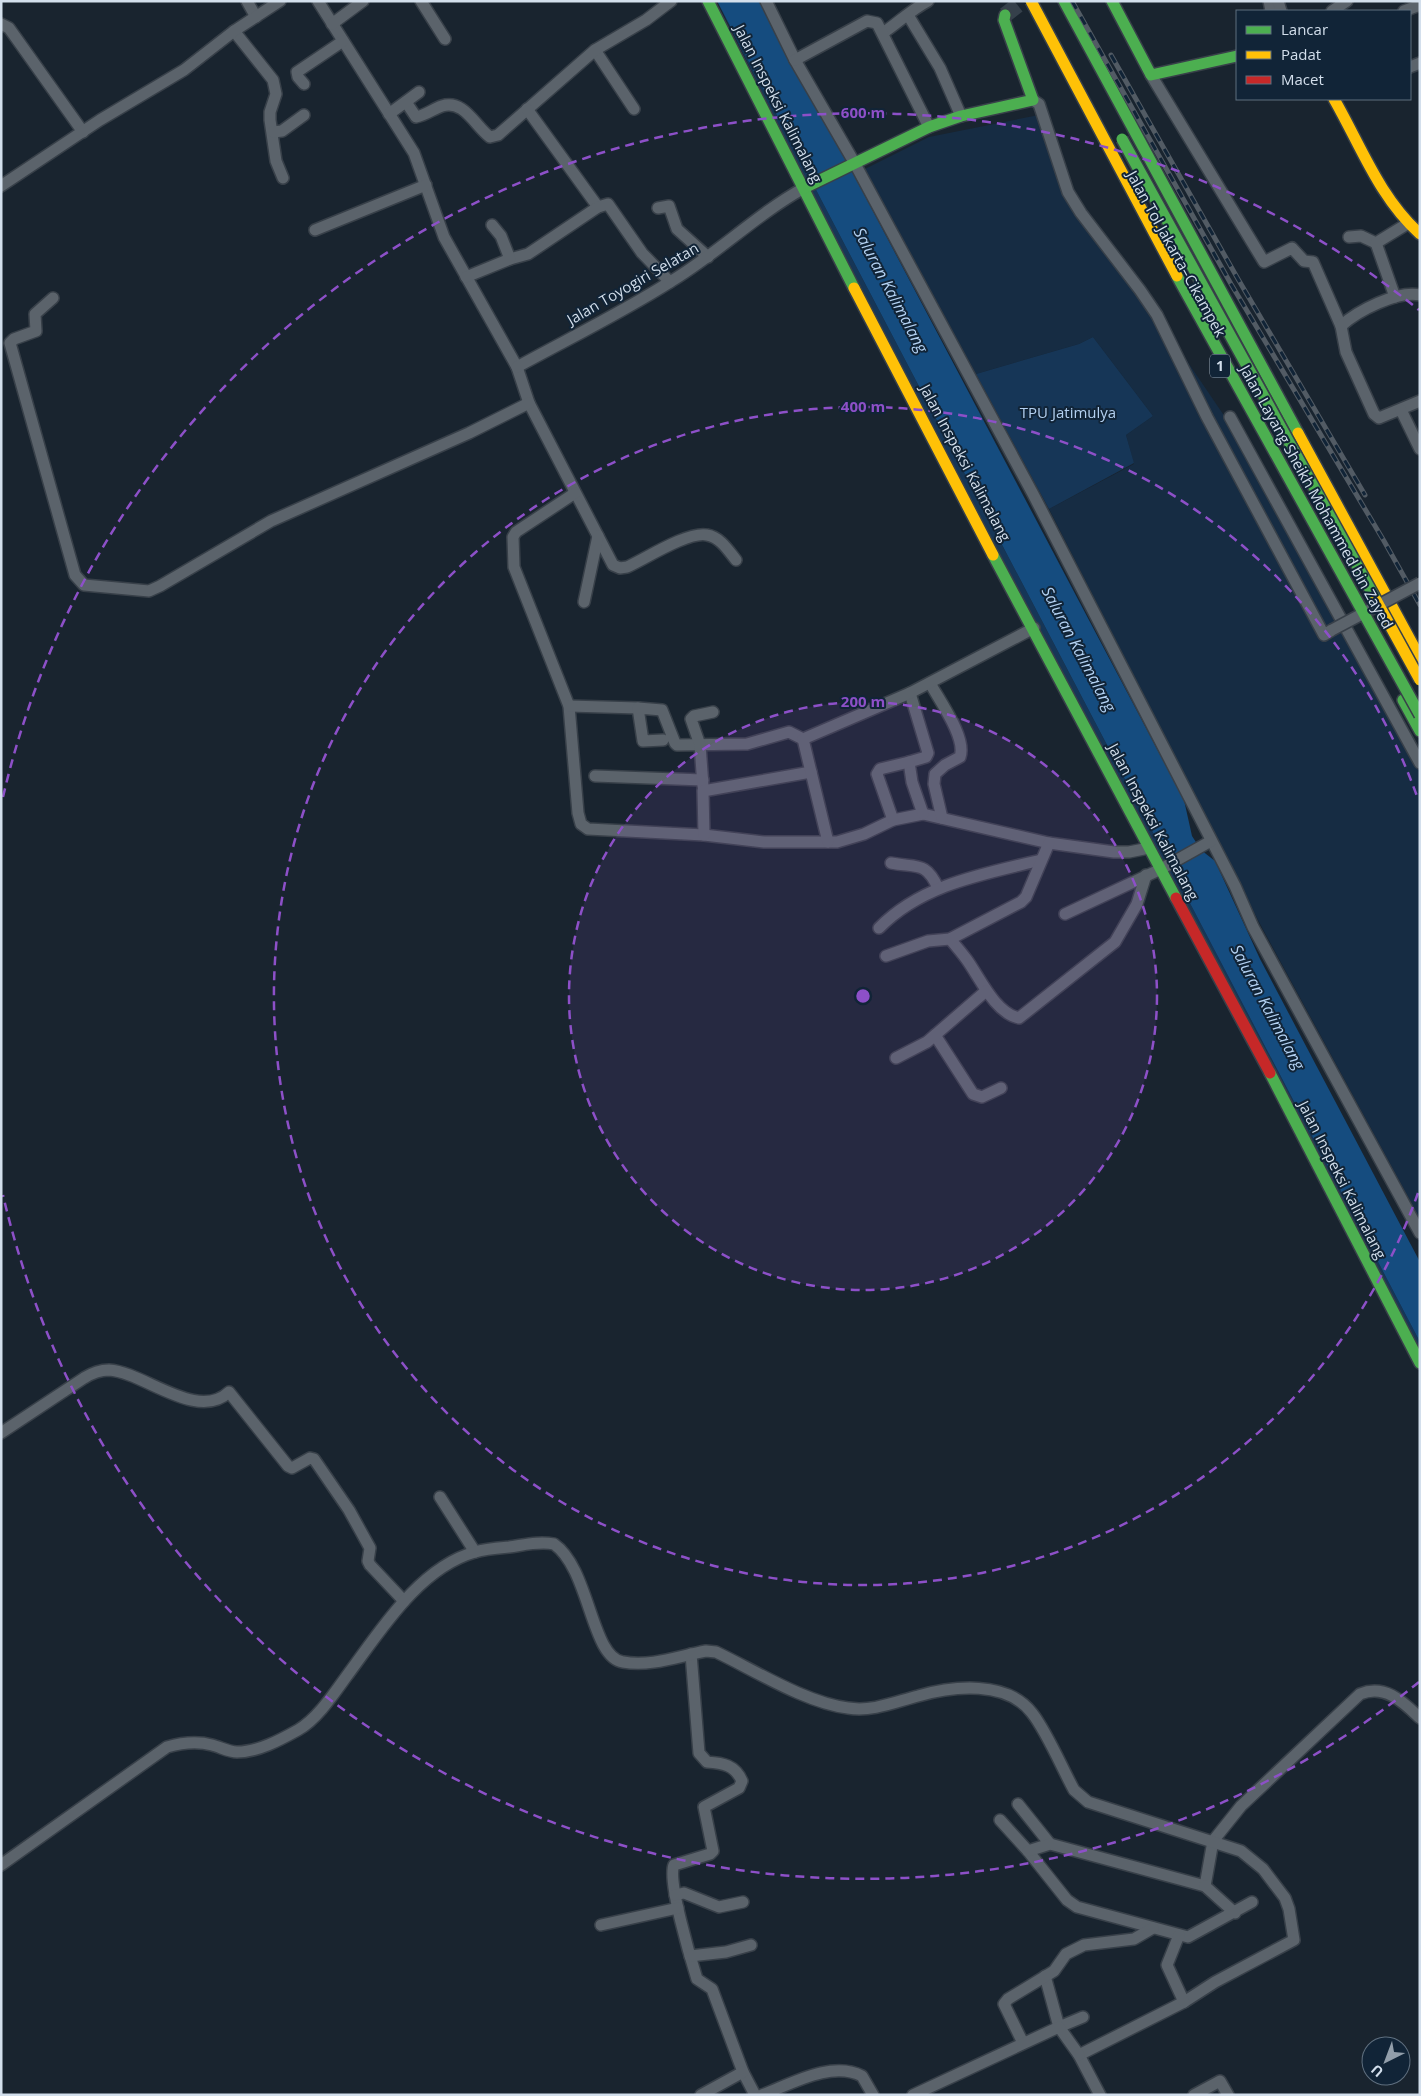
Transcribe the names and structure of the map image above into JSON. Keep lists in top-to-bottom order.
{
  "streets": {
    "main road": [
      "Jalan Inspeksi Kalimalang",
      "Jalan Tol Jakarta–Cikampek",
      "Jalan Toyogiri Selatan",
      "1",
      "Jalan Layang Sheikh Mohammed bin Zayed"
    ]
  },
  "crossings": [
    ["Jalan Inspeksi Kalimalang", "Jalan Toyogiri Selatan"]
  ],
  "water": ["Saluran Kalimalang"],
  "parks": ["TPU Jatimulya"],
  "legend": ["Lancar", "Padat", "Macet"],
  "north": "bottom left",
  "rings": ["600 m", "400 m", "200 m"]
}
